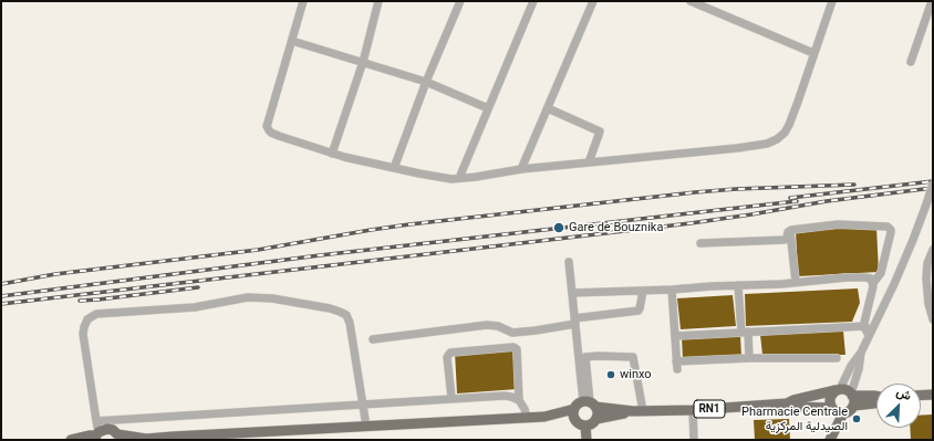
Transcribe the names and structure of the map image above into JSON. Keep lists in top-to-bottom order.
{
  "streets": {
    "main road": ["RN1"]
  },
  "places": ["Gare de Bouznika", "winxo", "Pharmacie Centrale الصيدلية المركزية"],
  "north": "top right"
}
